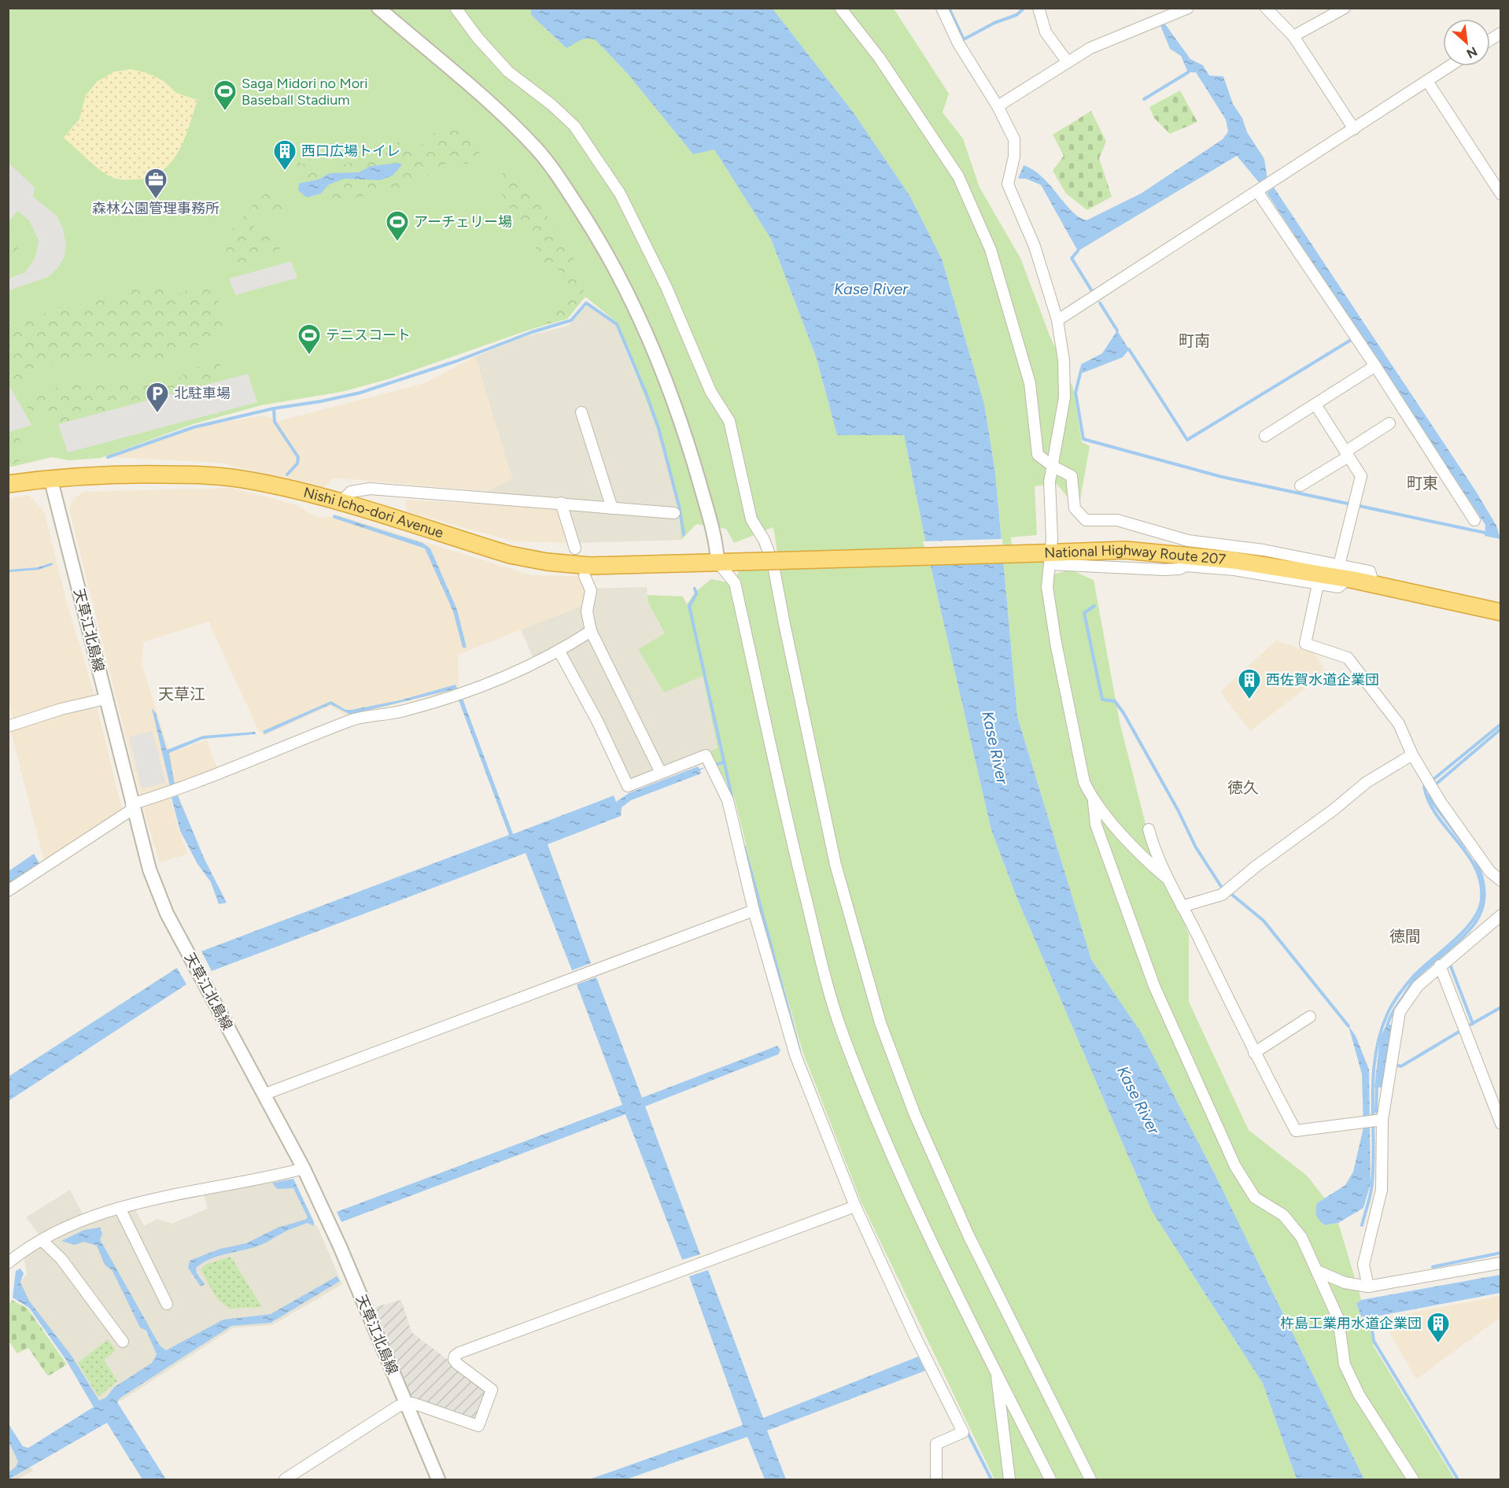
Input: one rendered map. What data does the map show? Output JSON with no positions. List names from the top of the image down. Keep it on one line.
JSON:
{"streets":{"highway":["Nishi Icho-dori Avenue","National Highway Route 207"],"street":["天草江北島線"]},"crossings":[["Nishi Icho-dori Avenue","National Highway Route 207"],["Nishi Icho-dori Avenue","天草江北島線"]],"districts":["町南","町東","天草江","徳久","徳間"],"water":["Kase River"],"places":{"sports":["Saga Midori no Mori Baseball Stadium","アーチェリー場","テニスコート"],"building":["西口広場トイレ","西佐賀水道企業団","杵島工業用水道企業団"],"office":["森林公園管理事務所"],"parking":["北駐車場"]},"north":"bottom right"}
